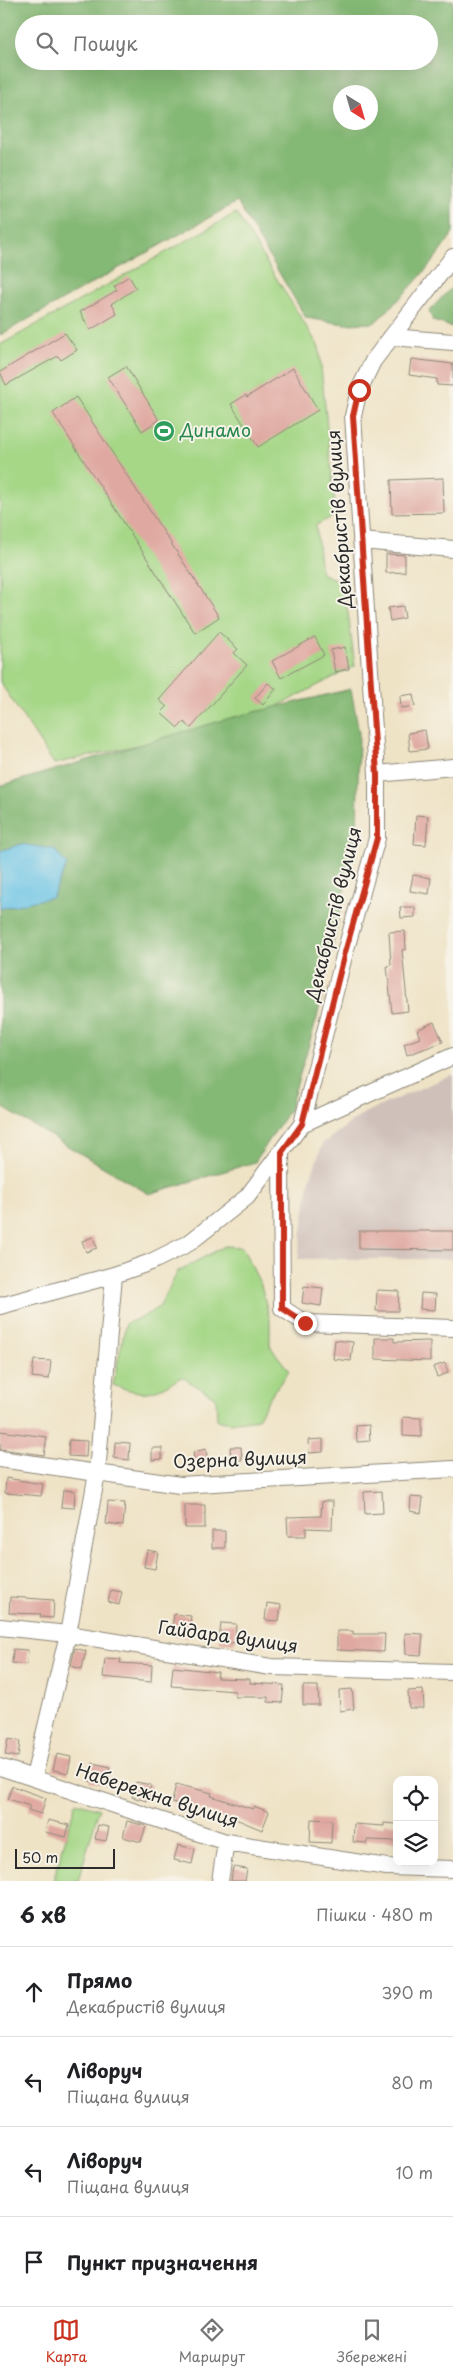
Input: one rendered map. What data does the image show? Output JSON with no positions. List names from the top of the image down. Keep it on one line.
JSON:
{"streets":{"street":["Декабристів вулиця","Озерна вулиця","Гайдара вулиця","Набережна вулиця"]},"places":{"sports":["Динамо"]},"scale_bar":"50 m","north":"bottom right","page":{"search":"Пошук","scale":"50 m","heading":["6 хв","Пішки · 480 m"],"list":[["Прямо","Декабристів вулиця","390 m"],["Ліворуч","Піщана вулиця","80 m"],["Ліворуч","Піщана вулиця","10 m"],"Пункт призначення"],"nav":["Карта","Маршрут","Збережені"]}}
